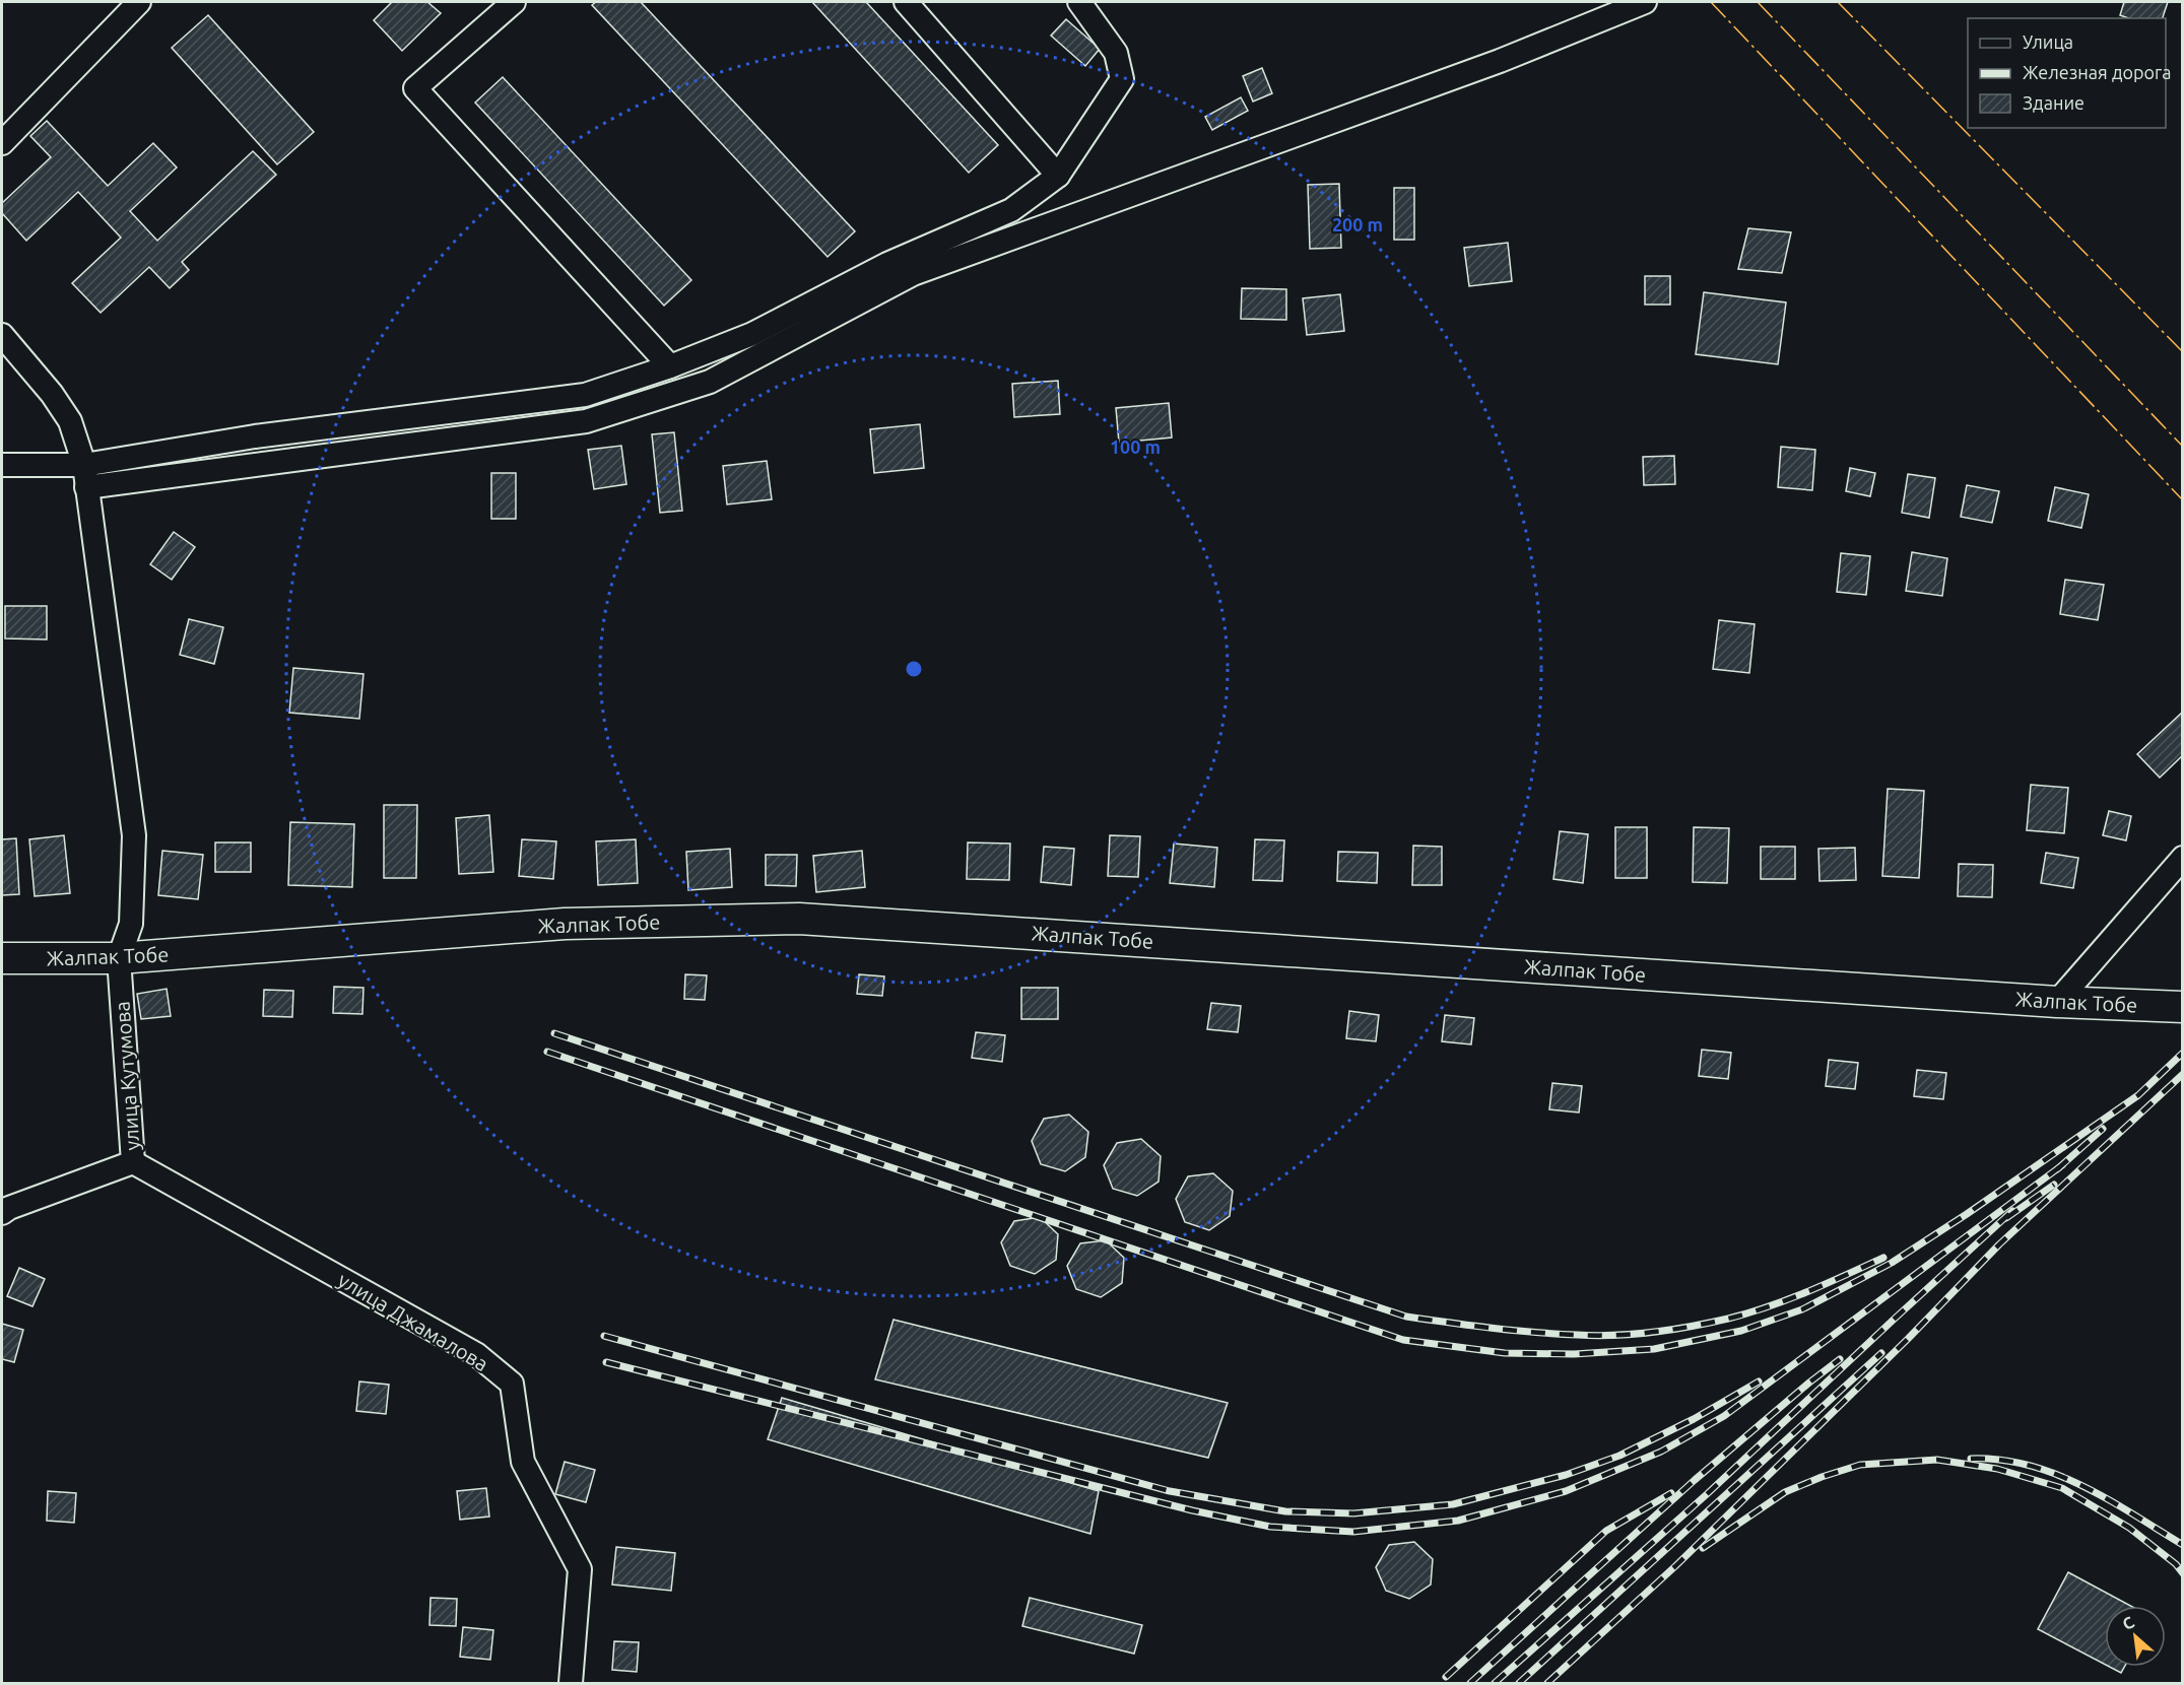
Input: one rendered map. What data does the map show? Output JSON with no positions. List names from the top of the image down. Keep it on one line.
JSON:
{"streets":{"main road":["Жалпак Тобе"],"street":["улица Кутумова","улица Джамалова"]},"crossings":[["Жалпак Тобе","улица Кутумова"],["улица Кутумова","улица Джамалова"]],"legend":["Улица","Железная дорога","Здание"],"north":"top left","rings":["200 m","100 m"]}
